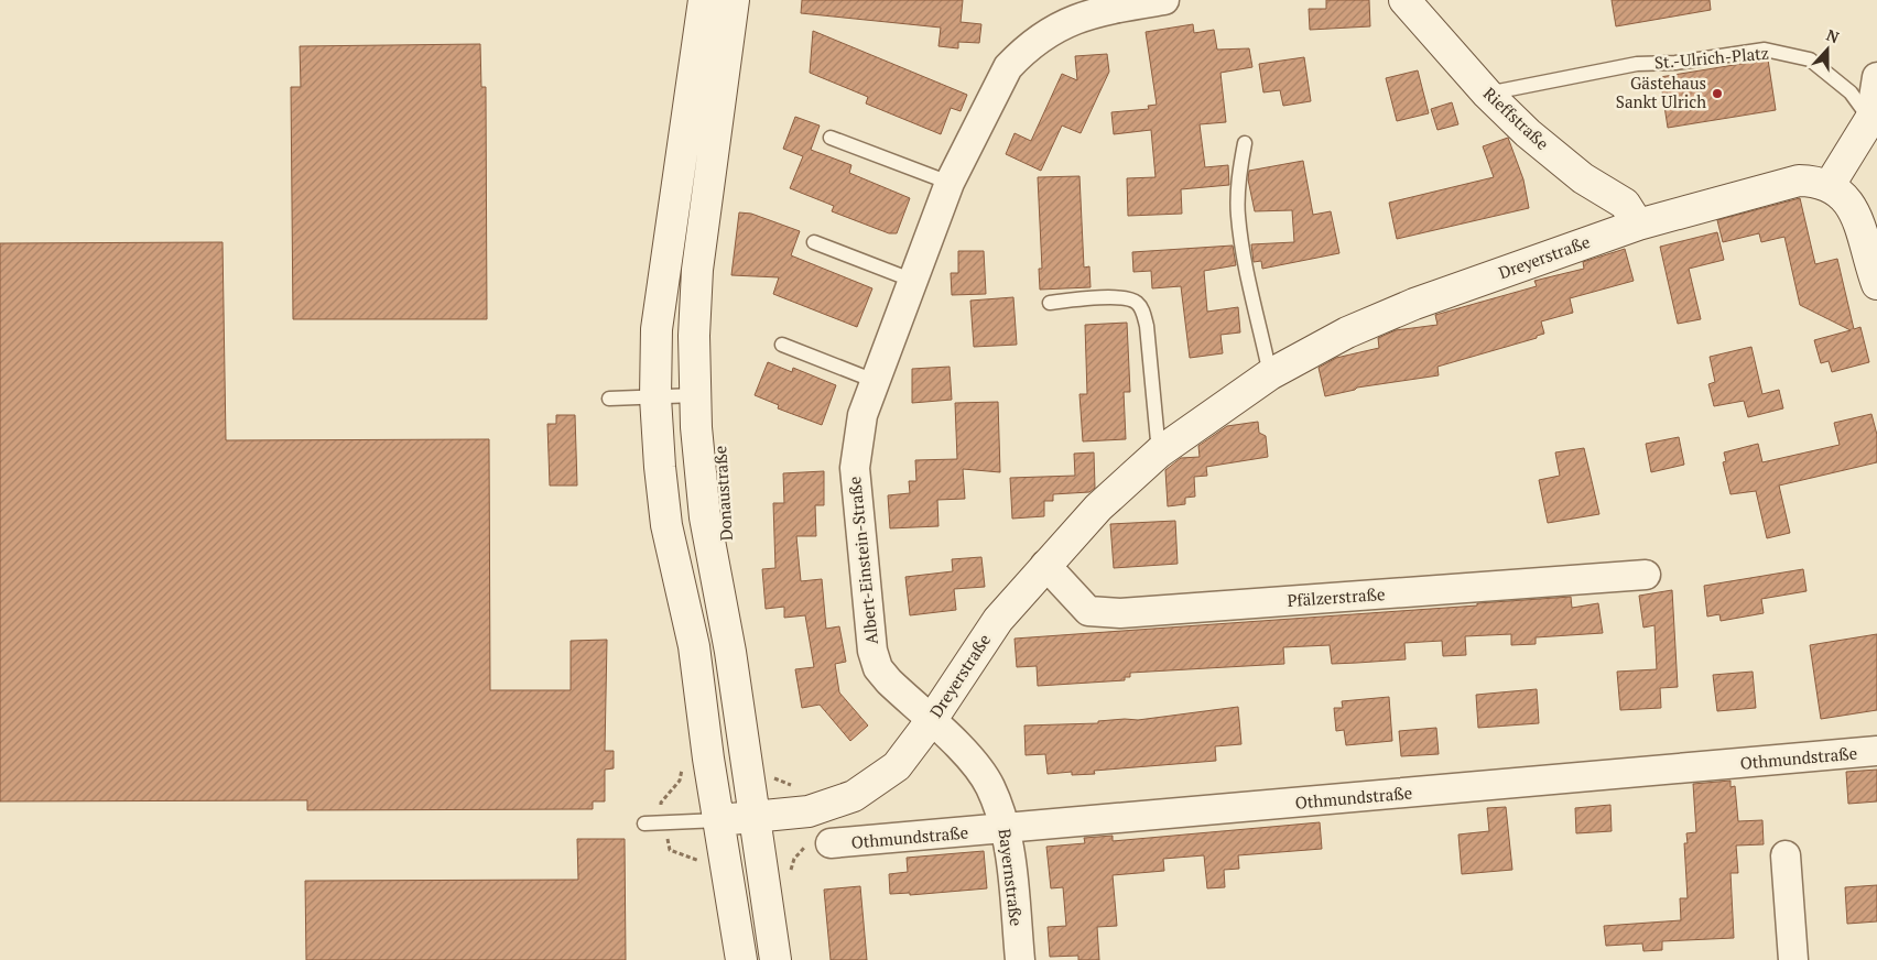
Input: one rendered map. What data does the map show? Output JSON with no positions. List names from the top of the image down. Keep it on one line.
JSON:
{"streets":{"street":["Rieffstraße","Dreyerstraße","Donaustraße","Albert-Einstein-Straße","Pfälzerstraße","Othmundstraße","Bayernstraße"],"lane":["St.-Ulrich-Platz"]},"crossings":[["St.-Ulrich-Platz","Rieffstraße"],["Rieffstraße","Dreyerstraße"],["Dreyerstraße","Donaustraße"],["Dreyerstraße","Albert-Einstein-Straße"],["Dreyerstraße","Pfälzerstraße"],["Dreyerstraße","Bayernstraße"],["Albert-Einstein-Straße","Bayernstraße"],["Othmundstraße","Bayernstraße"]],"places":["Gästehaus Sankt Ulrich"],"north":"top"}
